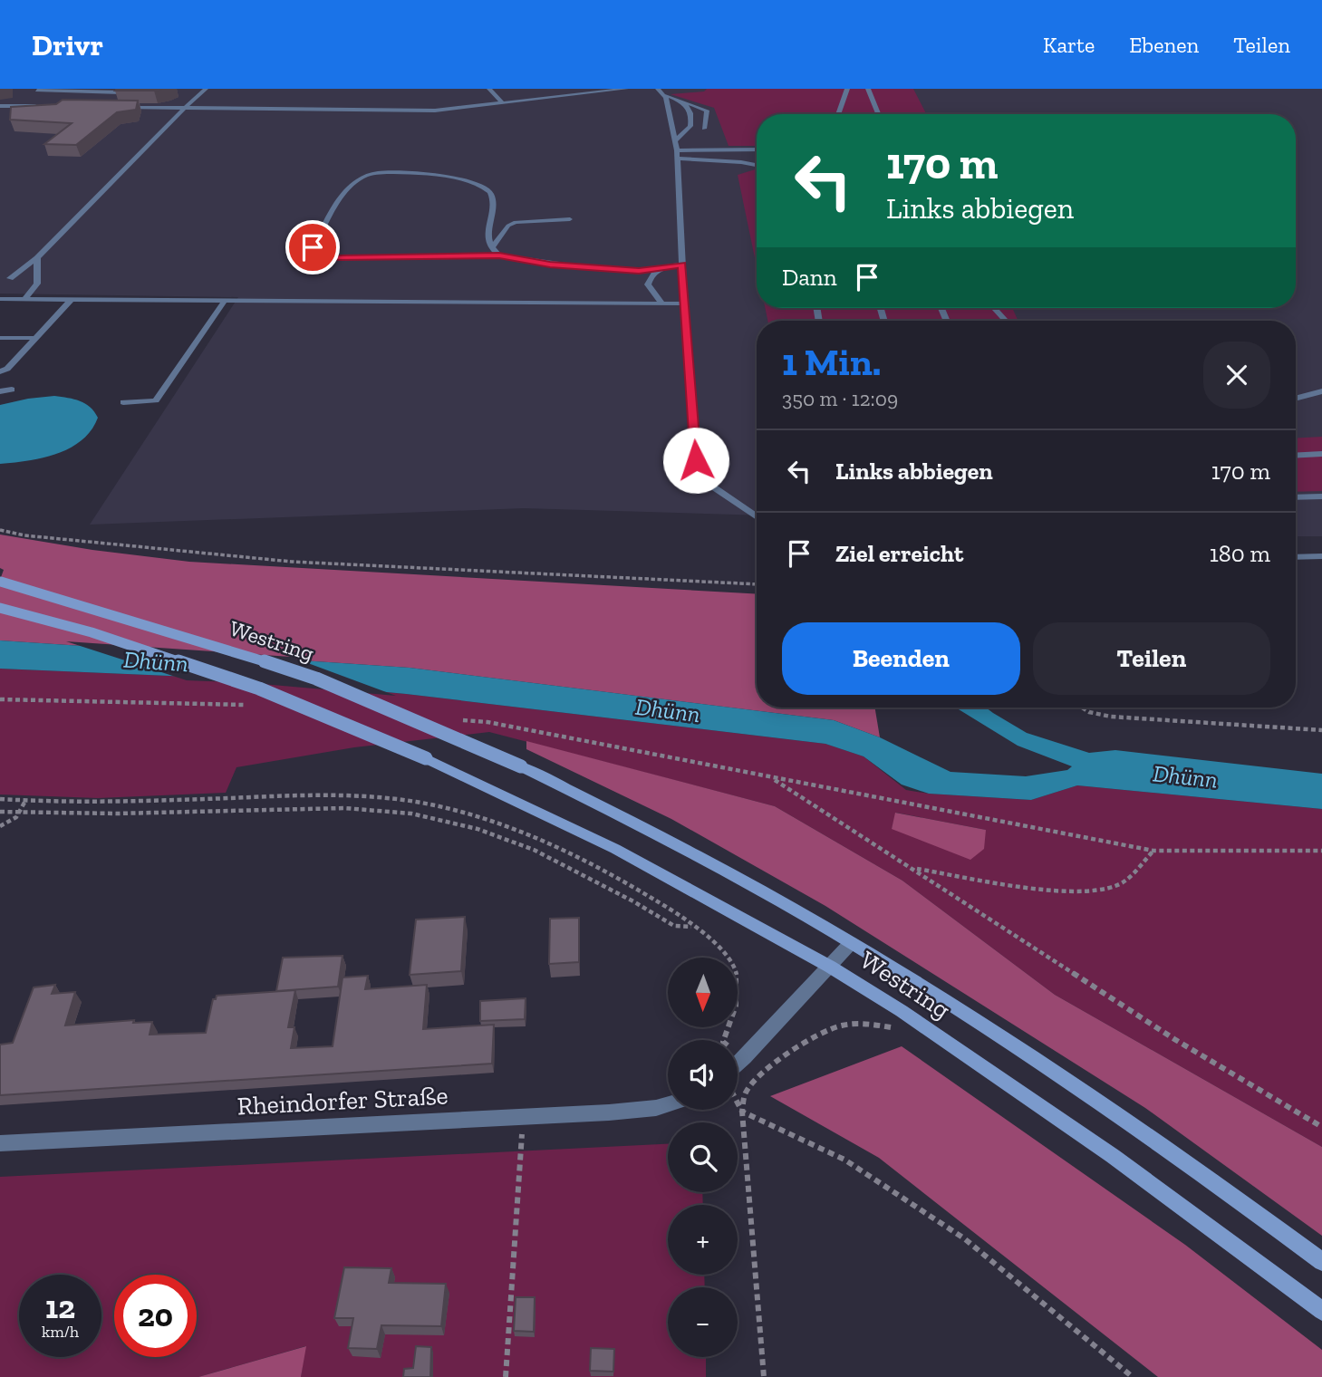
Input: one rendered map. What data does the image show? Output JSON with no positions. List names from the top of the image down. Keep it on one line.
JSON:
{"streets":{"main road":["Westring"],"street":["Rheindorfer Straße"]},"water":["Dhünn"],"north":"bottom","page":{"header":"Drivr","nav":["Karte","Ebenen","Teilen"],"turn":["170 m","Links abbiegen"],"then":"Dann","heading":["1 Min.","350 m · 12:09"],"list":[{"name":"Links abbiegen","value":"170 m"},{"name":"Ziel erreicht","value":"180 m"}],"buttons":["Beenden","Teilen"],"map_buttons":["+","−"],"speed":"12 km/h","limit":"20"}}
